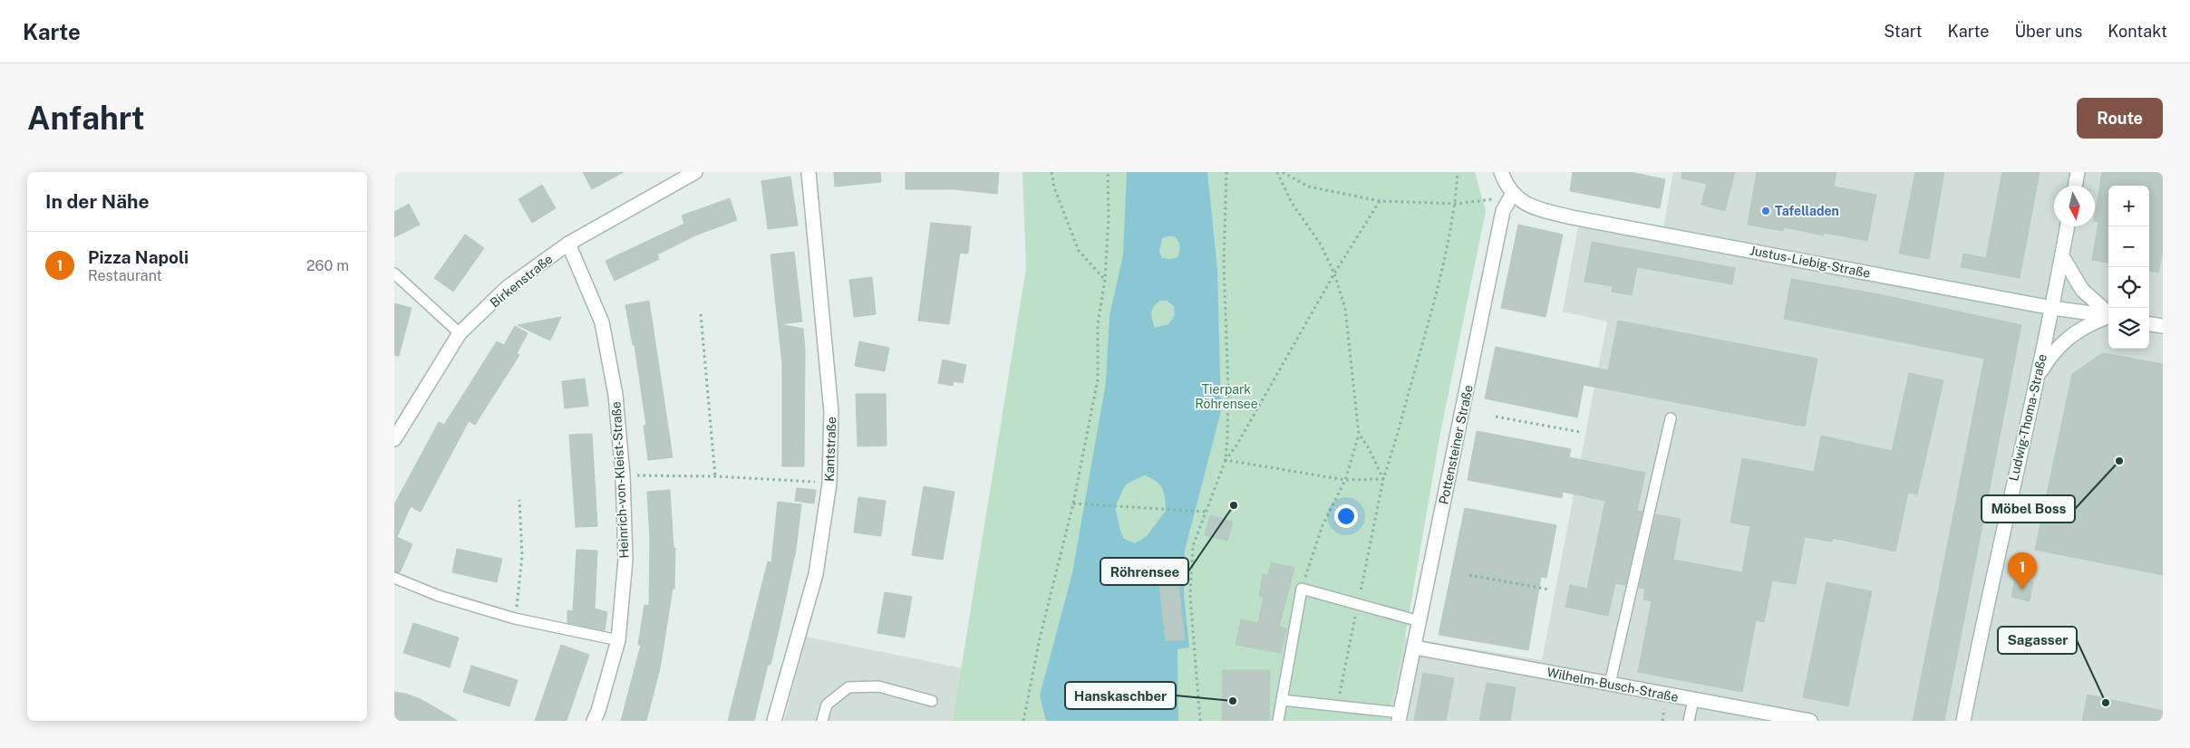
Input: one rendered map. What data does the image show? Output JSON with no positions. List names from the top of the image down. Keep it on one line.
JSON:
{"streets":{"street":["Justus-Liebig-Straße","Birkenstraße","Ludwig-Thoma-Straße","Pottensteiner Straße","Kantstraße","Heinrich-von-Kleist-Straße","Wilhelm-Busch-Straße"]},"crossings":[["Justus-Liebig-Straße","Ludwig-Thoma-Straße"],["Justus-Liebig-Straße","Pottensteiner Straße"],["Birkenstraße","Heinrich-von-Kleist-Straße"],["Pottensteiner Straße","Wilhelm-Busch-Straße"]],"parks":["Tierpark Röhrensee"],"places":["Tafelladen","Möbel Boss","Röhrensee","Hanskaschber","Sagasser"],"north":"bottom","page":{"header":"Karte","nav":["Start","Karte","Über uns","Kontakt"],"buttons":"Route","title":"Anfahrt","heading":"In der Nähe","map_buttons":["+","−"],"list":[{"mark":"1","name":"Pizza Napoli","note":"Restaurant","value":"260 m"}],"pins":"1"}}
